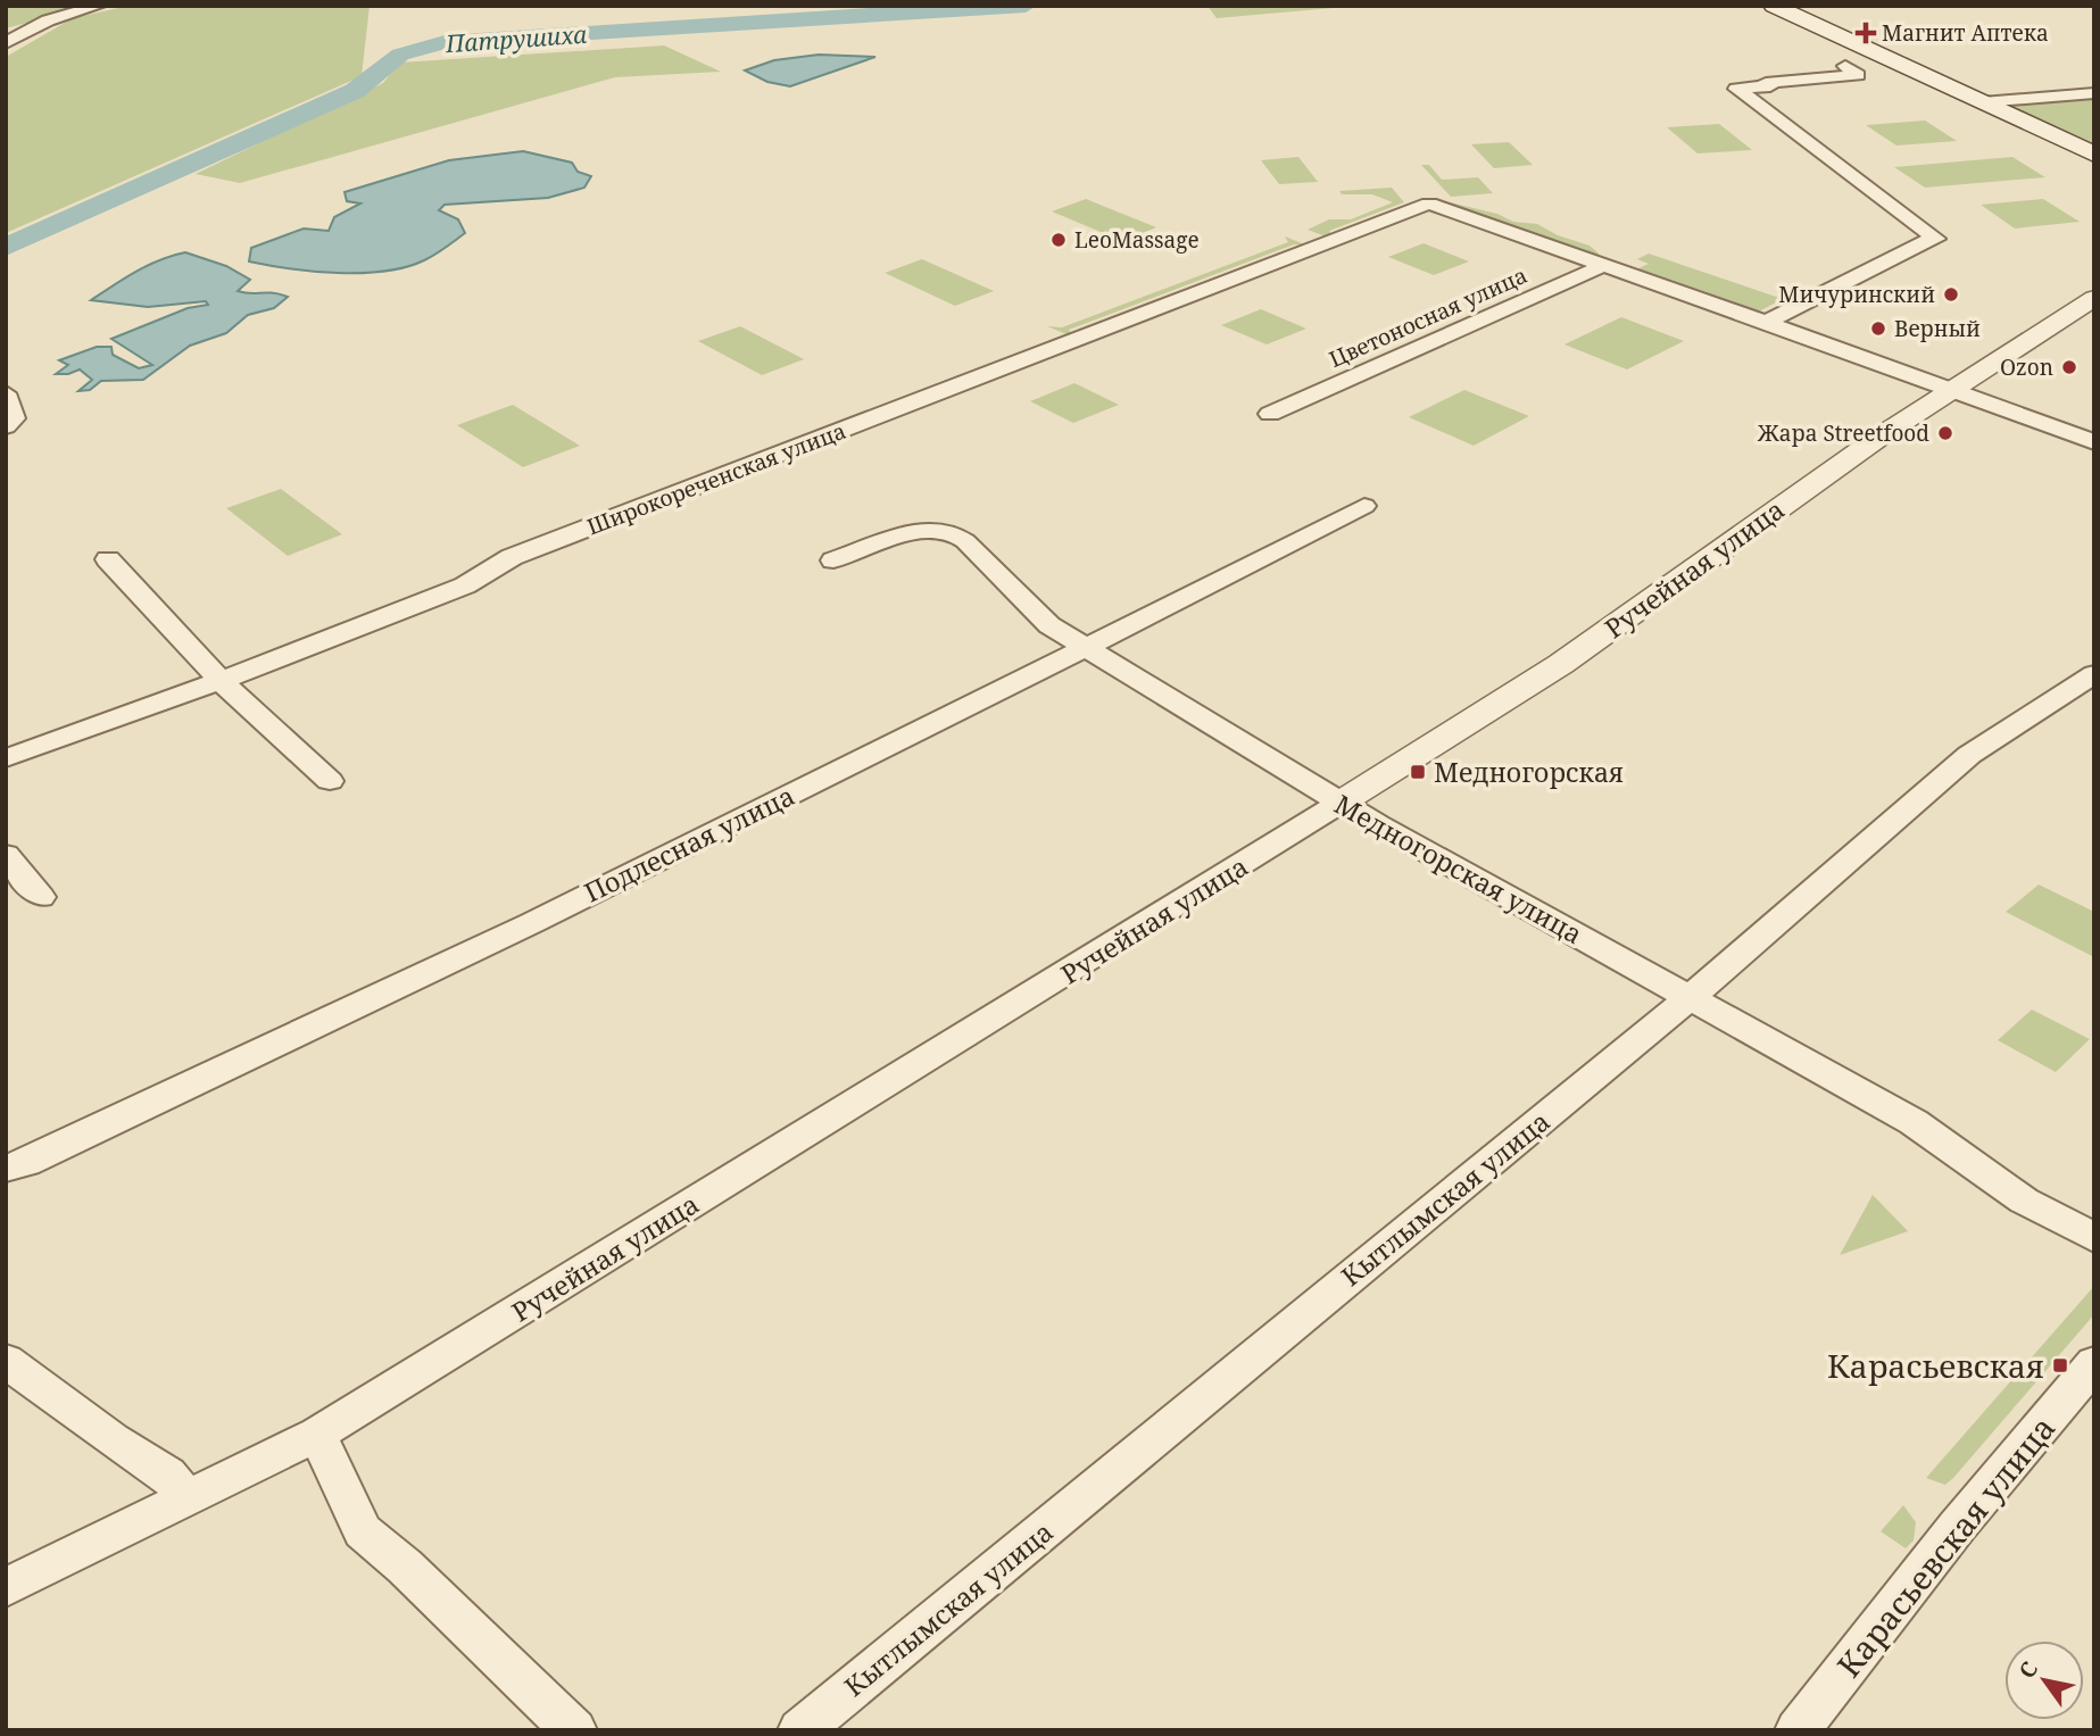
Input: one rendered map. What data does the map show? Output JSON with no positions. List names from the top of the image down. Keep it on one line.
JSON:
{"streets":{"street":["Цветоносная улица","Широкореченская улица","Ручейная улица","Подлесная улица","Медногорская улица","Кытлымская улица","Карасьевская улица"]},"crossings":[["Цветоносная улица","Широкореченская улица"],["Цветоносная улица","Ручейная улица"],["Ручейная улица","Медногорская улица"],["Подлесная улица","Медногорская улица"],["Медногорская улица","Кытлымская улица"]],"water":["Патрушиха"],"places":{"health":["Магнит Аптека"],"other":["LeoMassage","Мичуринский","Верный","Ozon","Жара Streetfood"],"transit":["Медногорская","Карасьевская"]},"north":"top left"}
